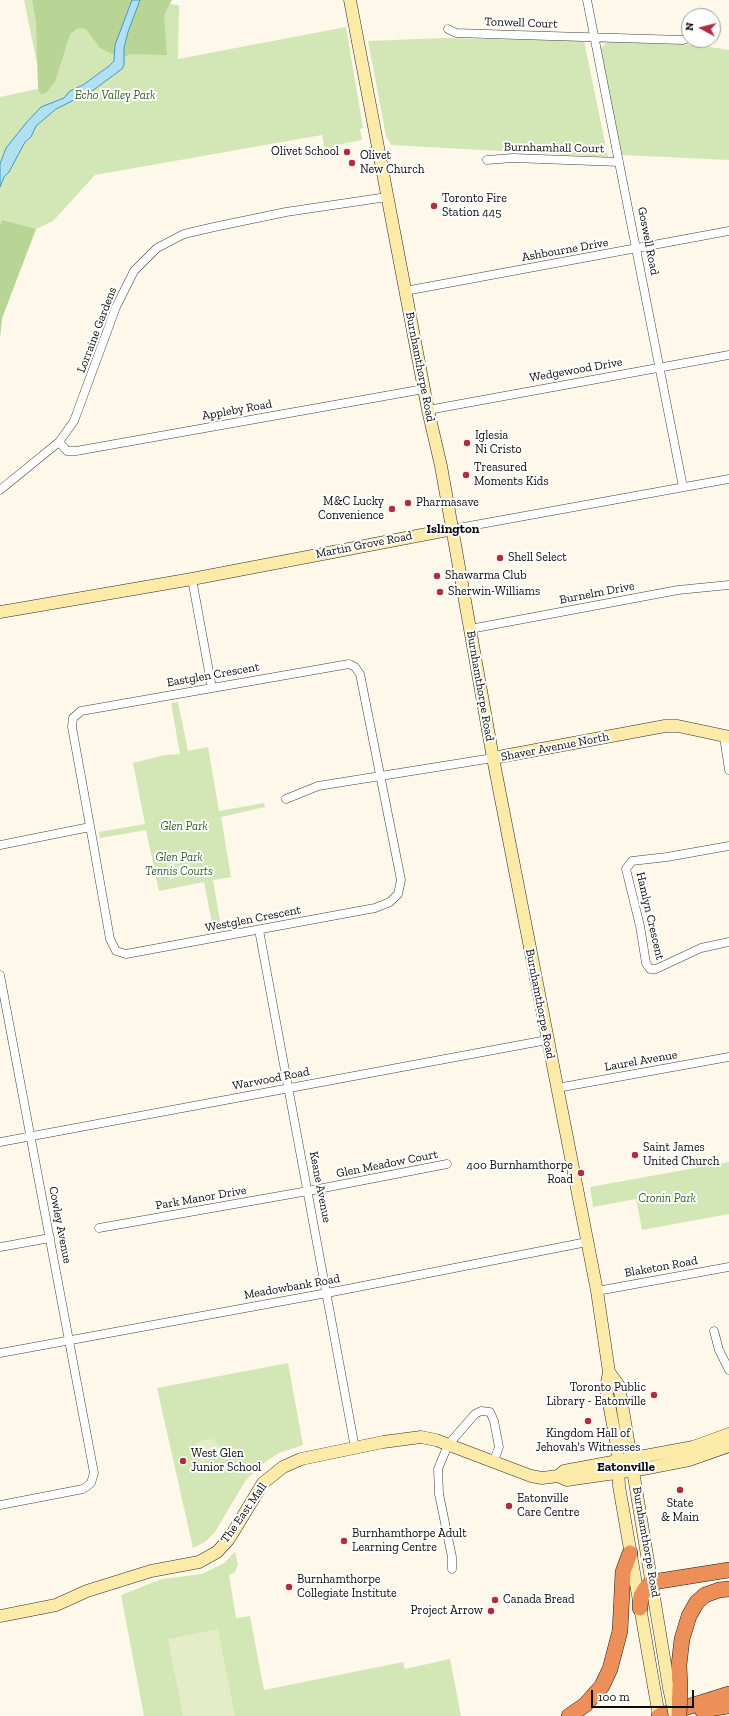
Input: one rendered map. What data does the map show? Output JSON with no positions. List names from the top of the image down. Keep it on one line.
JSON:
{"streets":{"main road":["Burnhamthorpe Road","Martin Grove Road","Shaver Avenue North","The East Mall"],"street":["Tonwell Court","Burnhamhall Court","Goswell Road","Ashbourne Drive","Lorraine Gardens","Wedgewood Drive","Appleby Road","Burnelm Drive","Eastglen Crescent","Hamlyn Crescent","Westglen Crescent","Laurel Avenue","Warwood Road","Glen Meadow Court","Keane Avenue","Park Manor Drive","Cowley Avenue","Blaketon Road","Meadowbank Road"]},"crossings":[["Tonwell Court","Goswell Road"],["Burnhamhall Court","Goswell Road"],["Goswell Road","Ashbourne Drive"],["Goswell Road","Wedgewood Drive"],["Goswell Road","Martin Grove Road"],["Ashbourne Drive","Burnhamthorpe Road"],["Lorraine Gardens","Burnhamthorpe Road"],["Lorraine Gardens","Appleby Road"],["Burnhamthorpe Road","Wedgewood Drive"],["Burnhamthorpe Road","Appleby Road"],["Burnhamthorpe Road","Martin Grove Road"],["Burnhamthorpe Road","Burnelm Drive"],["Burnhamthorpe Road","Shaver Avenue North"],["Burnhamthorpe Road","Laurel Avenue"],["Burnhamthorpe Road","Warwood Road"],["Burnhamthorpe Road","Blaketon Road"],["Burnhamthorpe Road","Meadowbank Road"],["Burnhamthorpe Road","The East Mall"],["Eastglen Crescent","Shaver Avenue North"],["Eastglen Crescent","Westglen Crescent"],["Shaver Avenue North","Westglen Crescent"],["Westglen Crescent","Keane Avenue"],["Warwood Road","Keane Avenue"],["Warwood Road","Cowley Avenue"],["Glen Meadow Court","Keane Avenue"],["Glen Meadow Court","Park Manor Drive"],["Keane Avenue","Park Manor Drive"],["Keane Avenue","Meadowbank Road"],["Keane Avenue","The East Mall"],["Cowley Avenue","Meadowbank Road"]],"districts":["Islington","Eatonville"],"parks":["Echo Valley Park","Glen Park","Glen Park Tennis Courts","Cronin Park"],"places":["Olivet School","Olivet New Church","Toronto Fire Station 445","Iglesia Ni Cristo","Treasured Moments Kids","Pharmasave","M&C Lucky Convenience","Shell Select","Shawarma Club","Sherwin-Williams","Saint James United Church","400 Burnhamthorpe Road","Toronto Public Library - Eatonville","Kingdom Hall of Jehovah's Witnesses","West Glen Junior School","State & Main","Eatonville Care Centre","Burnhamthorpe Adult Learning Centre","Burnhamthorpe Collegiate Institute","Canada Bread","Project Arrow"],"scale_bar":"100 m","north":"left"}
